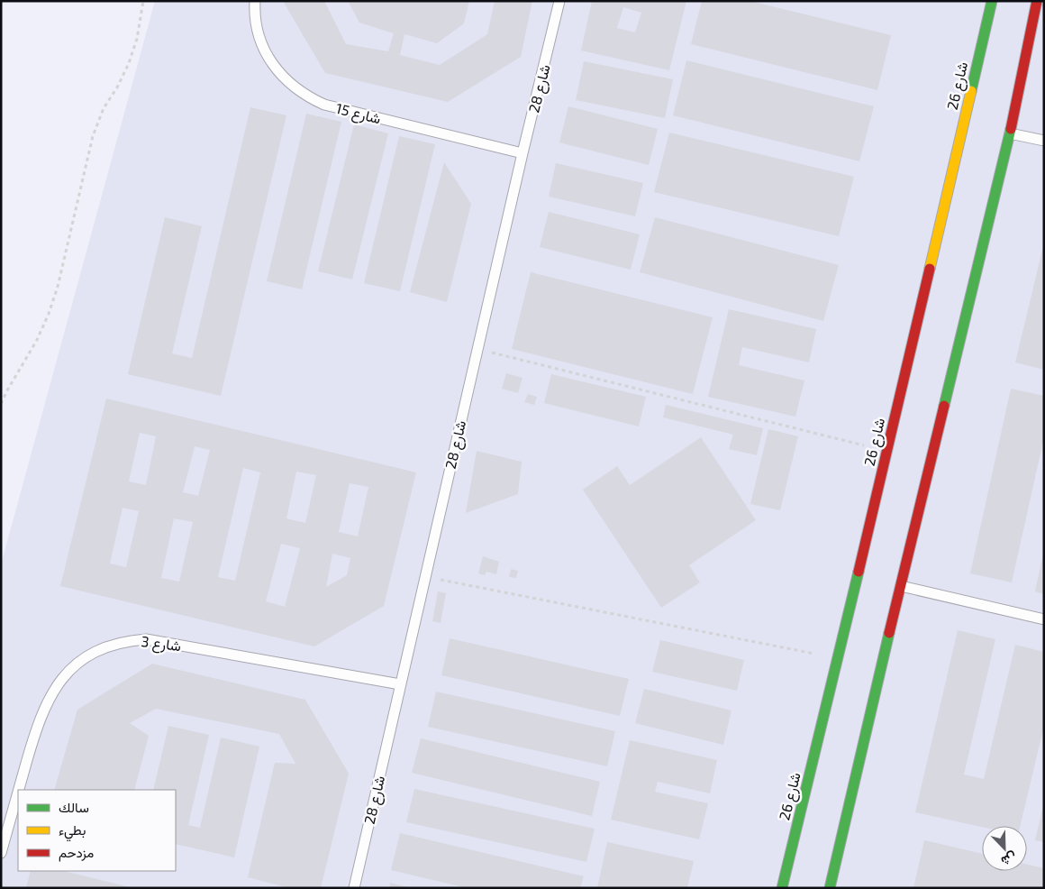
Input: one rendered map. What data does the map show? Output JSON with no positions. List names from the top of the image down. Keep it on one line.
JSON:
{"streets":{"street":["شارع 26"],"lane":["شارع 28","شارع 15","شارع 3"]},"crossings":[["شارع 28","شارع 15"],["شارع 28","شارع 3"]],"legend":["سالك","بطيء","مزدحم"],"north":"bottom right"}
